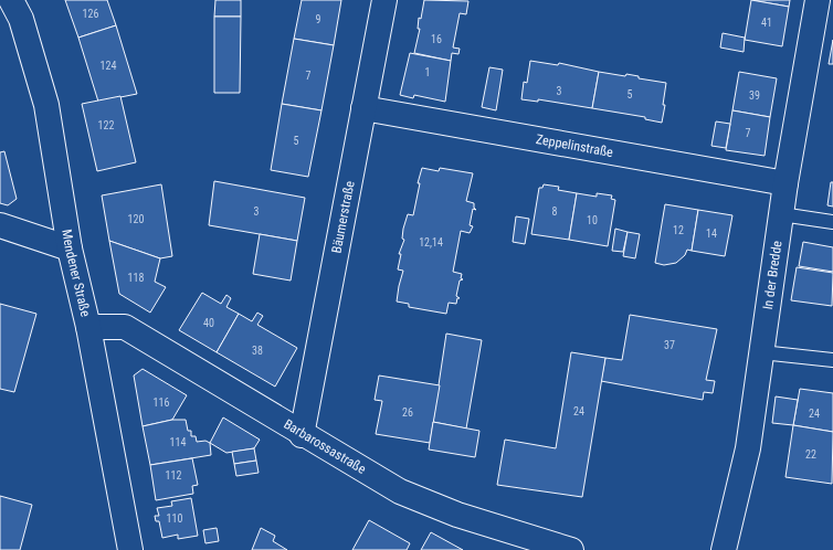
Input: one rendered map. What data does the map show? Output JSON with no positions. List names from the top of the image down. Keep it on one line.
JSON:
{"streets":{"street":["Zeppelinstraße","Bäumerstraße","Mendener Straße","In der Bredde","Barbarossastraße"]},"crossings":[["Zeppelinstraße","Bäumerstraße"],["Zeppelinstraße","In der Bredde"],["Bäumerstraße","Barbarossastraße"],["Mendener Straße","Barbarossastraße"]],"house_numbers":["126","9","41","16","124","1","7","3","5","39","122","7","5","3","8","120","10","12","14","12,14","118","40","37","38","116","24","26","24","114","22","112","110"]}
